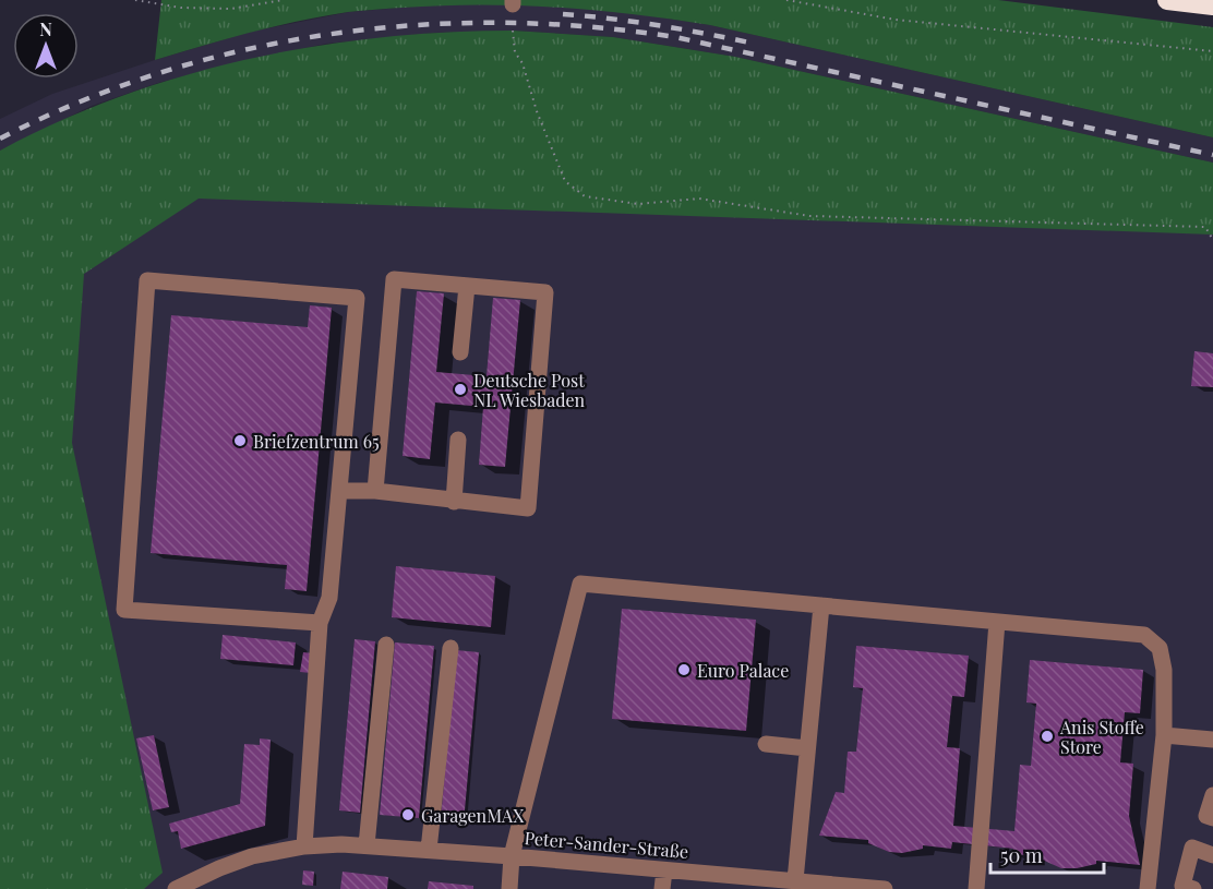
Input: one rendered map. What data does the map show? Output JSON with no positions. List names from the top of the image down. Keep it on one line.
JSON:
{"streets":{"street":["Peter-Sander-Straße"]},"places":["Deutsche Post NL Wiesbaden","Briefzentrum 65","Euro Palace","Anis Stoffe Store","GaragenMAX"],"scale_bar":"50 m","north":"top"}
